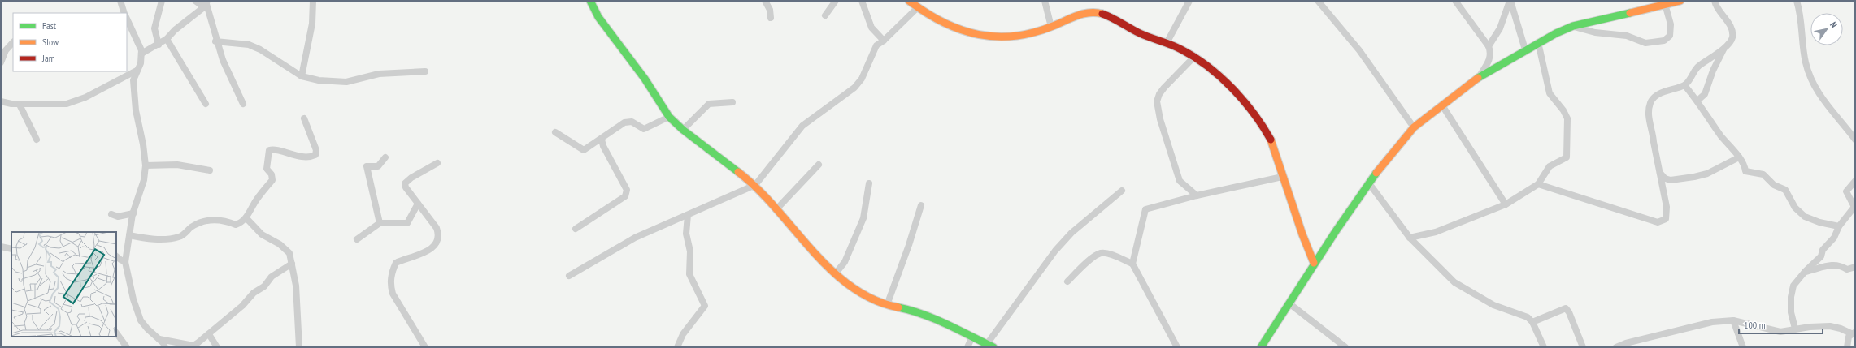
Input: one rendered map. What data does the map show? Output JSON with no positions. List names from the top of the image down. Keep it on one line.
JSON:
{"legend":["Fast","Slow","Jam"],"scale_bar":"100 m","north":"top right"}
